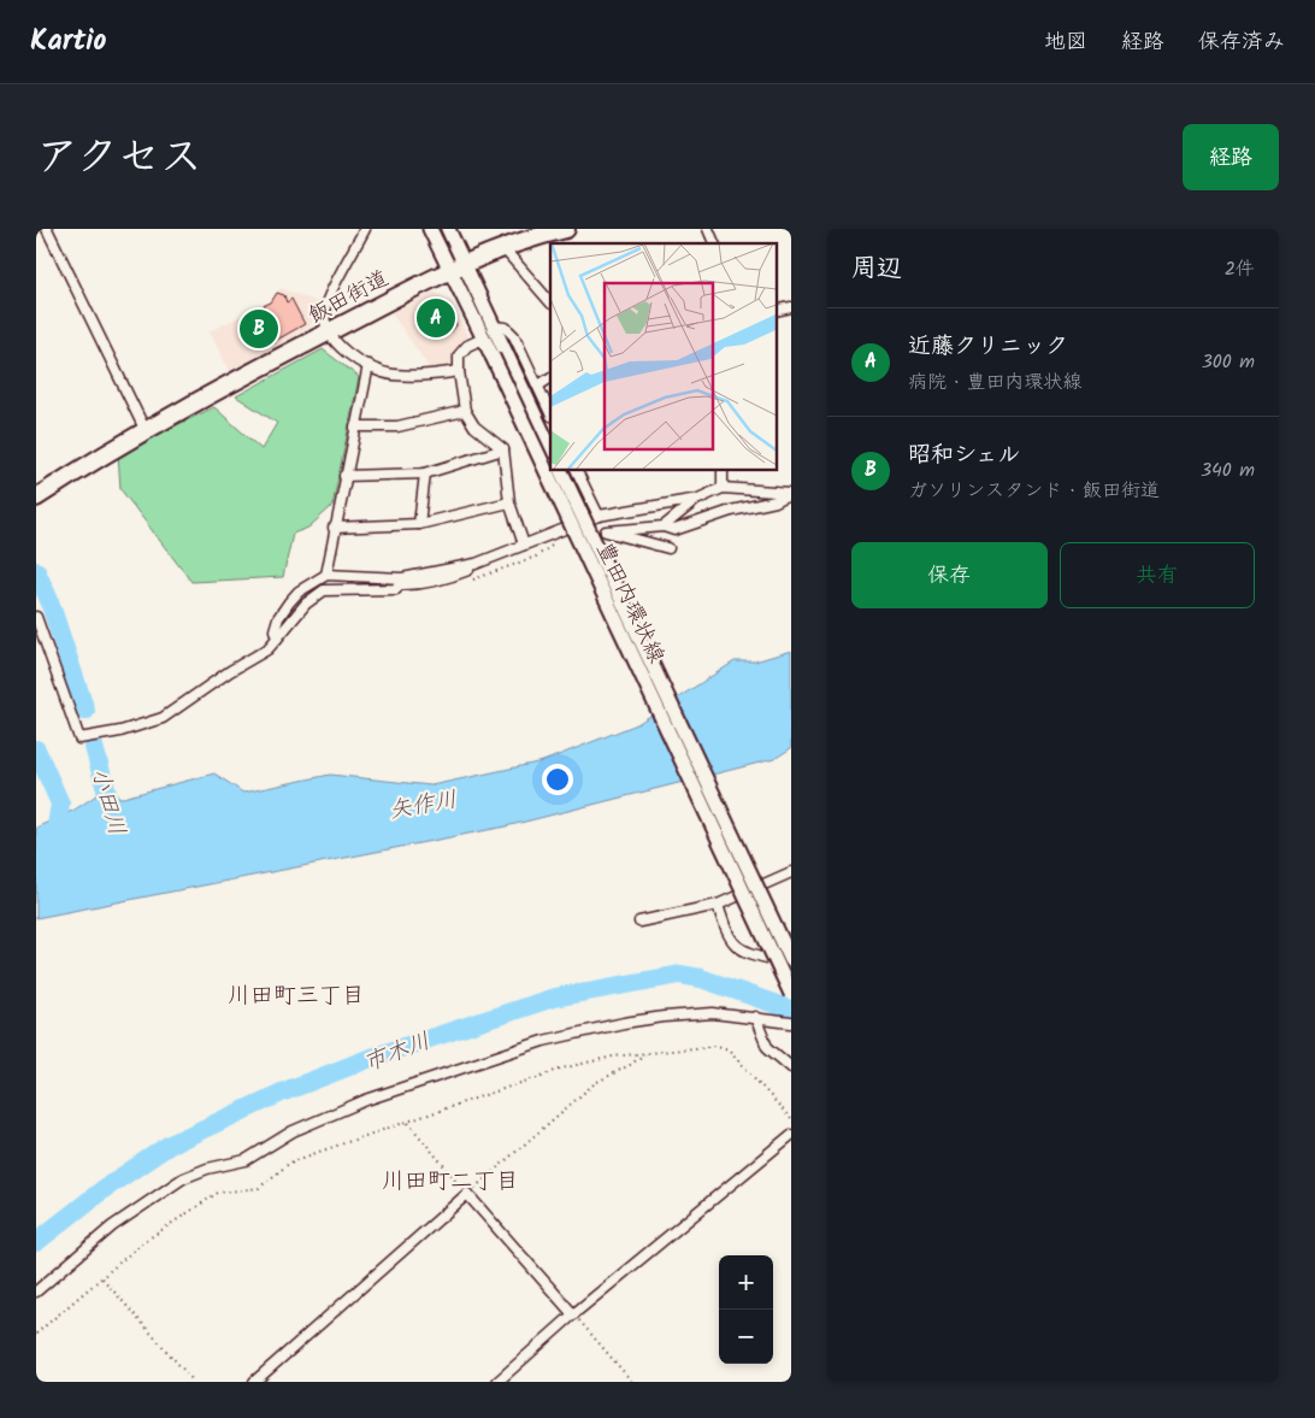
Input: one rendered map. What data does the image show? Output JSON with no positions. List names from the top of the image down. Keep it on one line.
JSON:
{"streets":{"highway":["飯田街道"],"street":["豊田内環状線"]},"crossings":[["飯田街道","豊田内環状線"]],"districts":["川田町三丁目","川田町二丁目"],"water":["小田川","矢作川","市木川"],"page":{"header":"Kartio","nav":["地図","経路","保存済み"],"title":"アクセス","buttons":["経路",["保存","共有"]],"heading":["周辺","2件"],"pins":["A","B"],"list":[{"mark":"A","name":"近藤クリニック","note":"病院 · 豊田内環状線","value":"300 m"},{"mark":"B","name":"昭和シェル","note":"ガソリンスタンド · 飯田街道","value":"340 m"}],"map_buttons":["+","−"]}}
